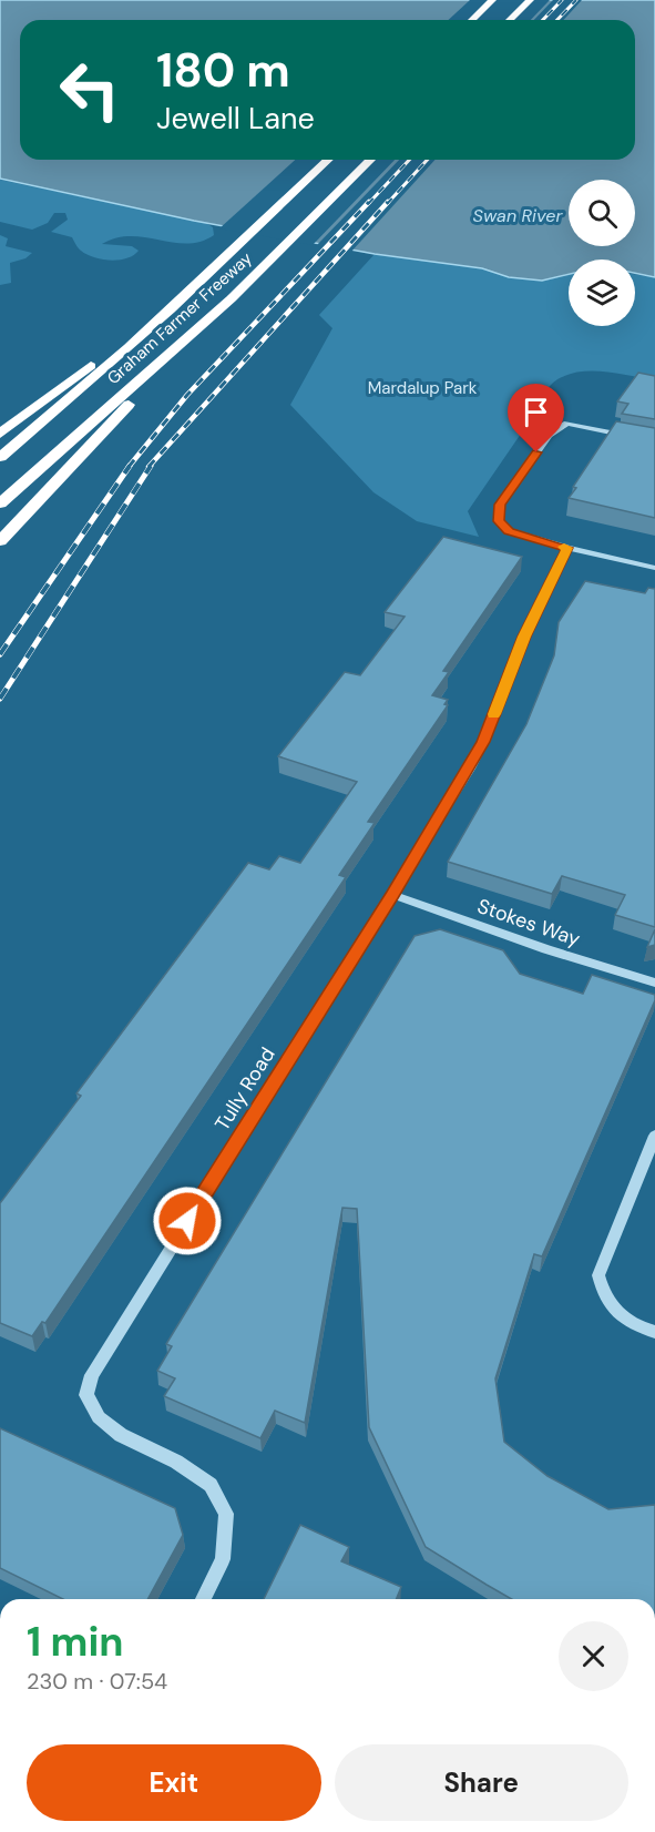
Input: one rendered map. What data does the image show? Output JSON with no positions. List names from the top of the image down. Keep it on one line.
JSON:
{"streets":{"highway":["Graham Farmer Freeway"],"street":["Stokes Way","Tully Road"]},"crossings":[["Stokes Way","Tully Road"]],"water":["Swan River"],"parks":["Mardalup Park"],"page":{"turn":["180 m","Jewell Lane"],"heading":["1 min","230 m · 07:54"],"buttons":["Exit","Share"]}}
